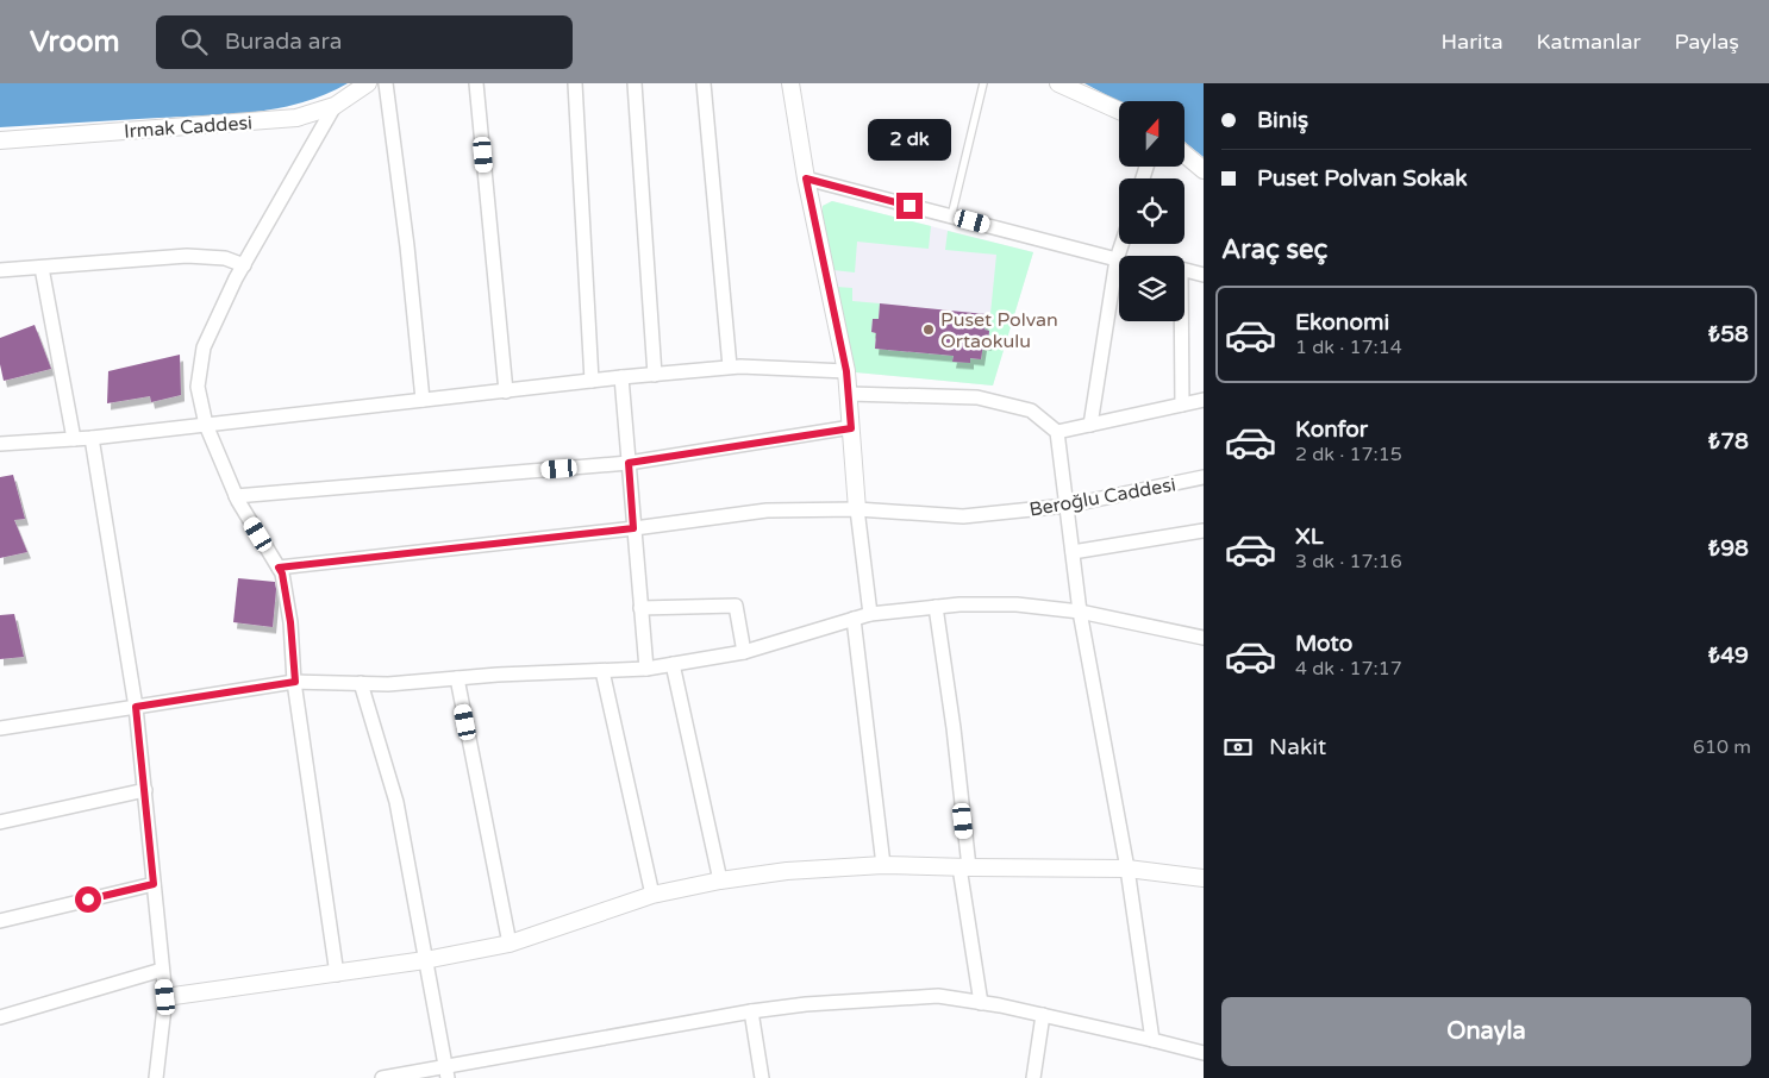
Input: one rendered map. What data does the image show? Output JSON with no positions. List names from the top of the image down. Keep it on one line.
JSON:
{"streets":{"street":["Irmak Caddesi","Beroğlu Caddesi"]},"places":["Puset Polvan Ortaokulu"],"north":"top","page":{"header":"Vroom","search":"Burada ara","nav":["Harita","Katmanlar","Paylaş"],"banner":["Biniş","Puset Polvan Sokak"],"bubble":"2 dk","heading":"Araç seç","list":[{"name":"Ekonomi","note":"1 dk · 17:14","value":"₺58"},{"name":"Konfor","note":"2 dk · 17:15","value":"₺78"},{"name":"XL","note":"3 dk · 17:16","value":"₺98"},{"name":"Moto","note":"4 dk · 17:17","value":"₺49"}],"pay":["Nakit","610 m"],"buttons":"Onayla"}}
